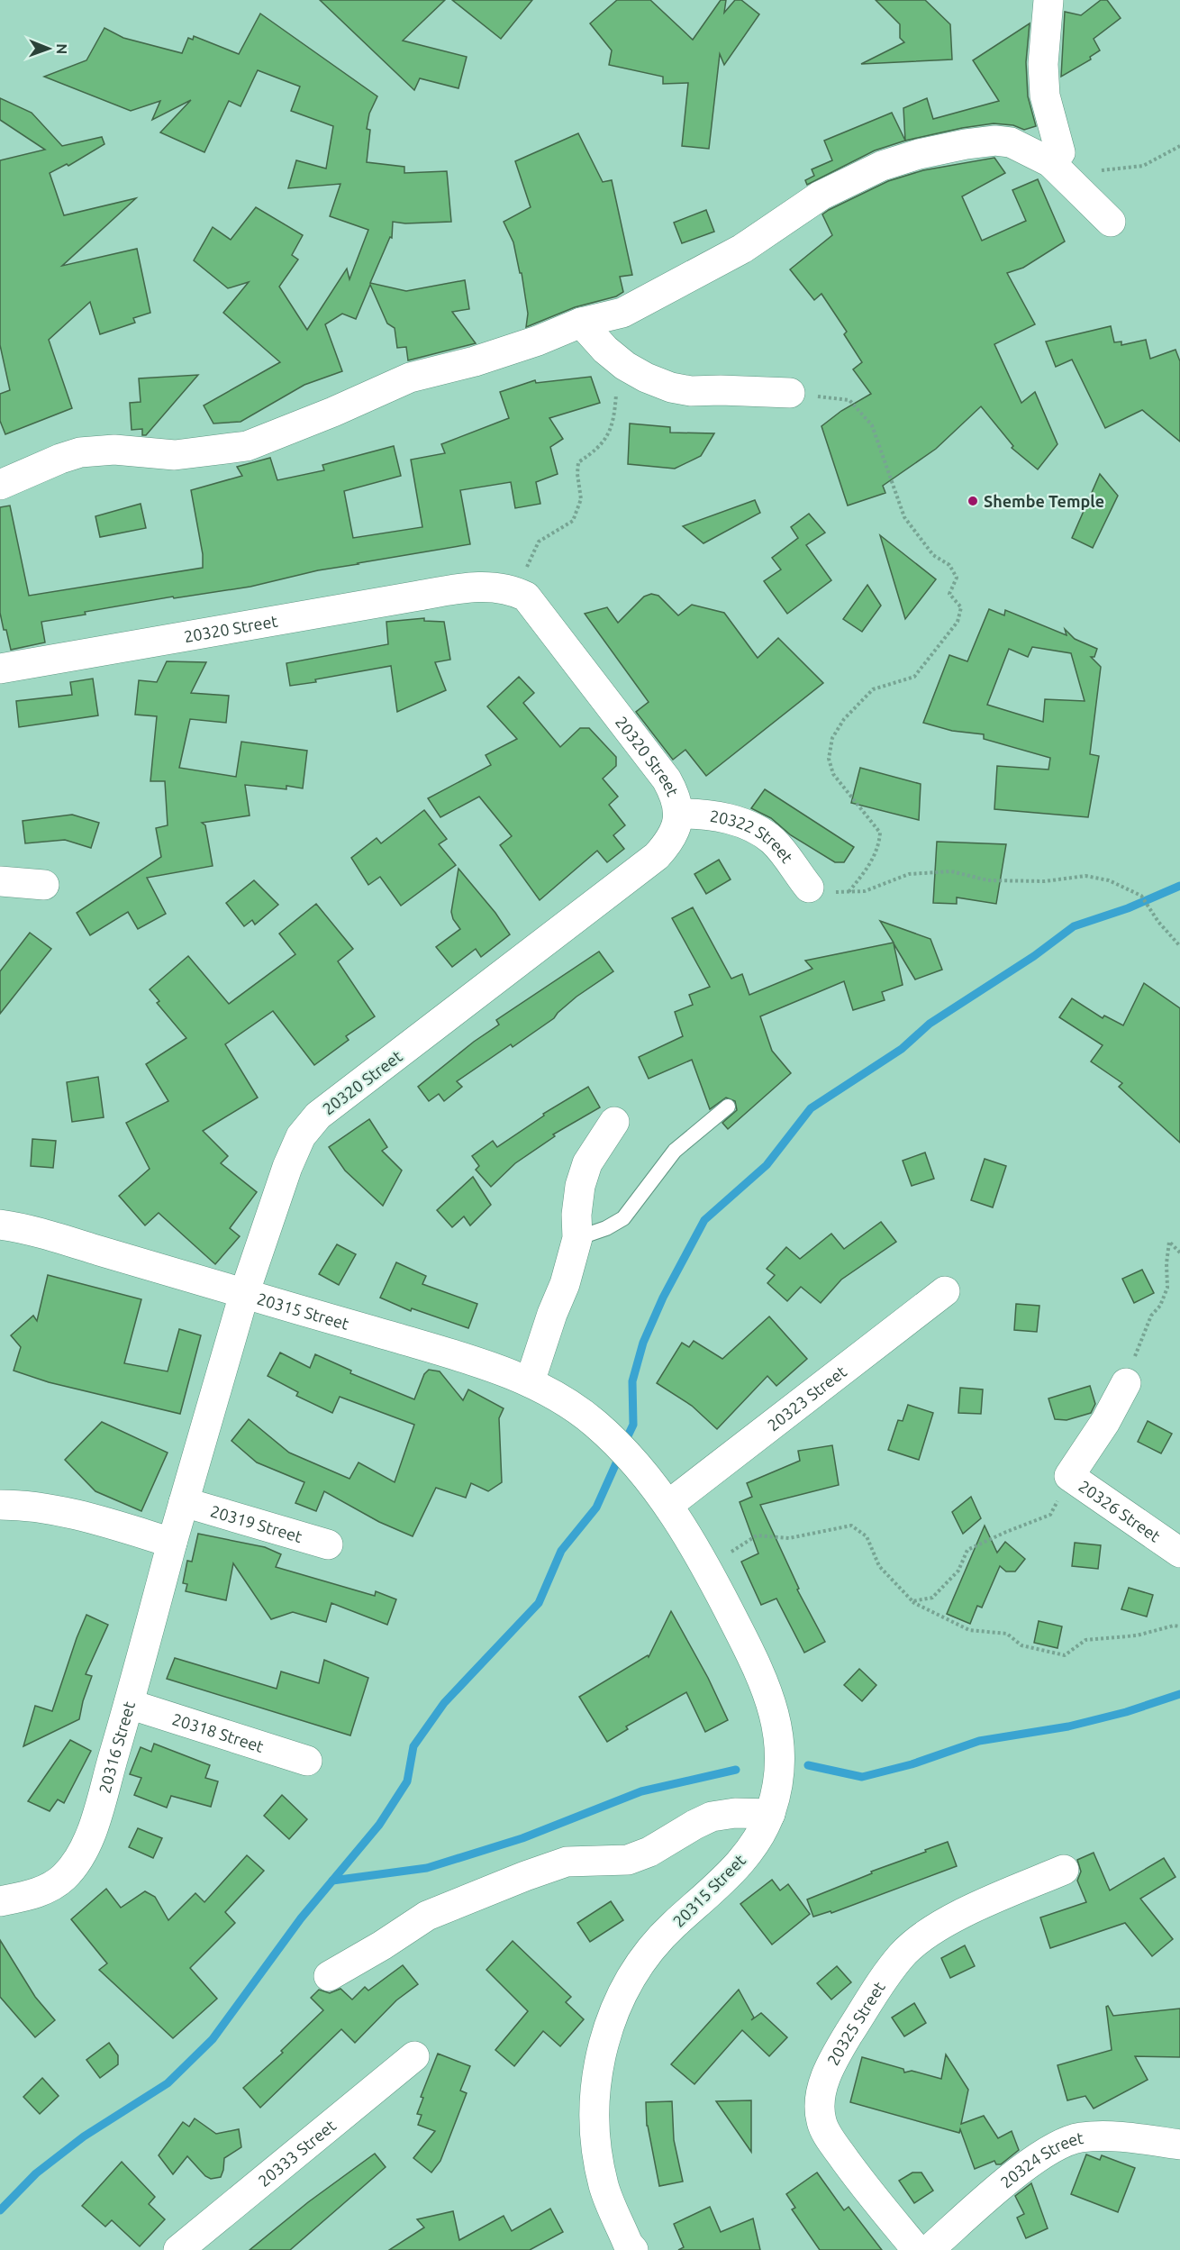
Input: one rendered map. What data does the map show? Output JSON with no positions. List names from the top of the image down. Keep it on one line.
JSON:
{"streets":{"street":["20320 Street","20322 Street","20315 Street","20323 Street","20326 Street","20319 Street","20318 Street","20316 Street","20325 Street","20333 Street","20324 Street"]},"crossings":[["20320 Street","20322 Street"],["20320 Street","20315 Street"],["20320 Street","20316 Street"],["20315 Street","20323 Street"],["20315 Street","20316 Street"],["20319 Street","20316 Street"],["20318 Street","20316 Street"]],"places":["Shembe Temple"],"north":"right"}
